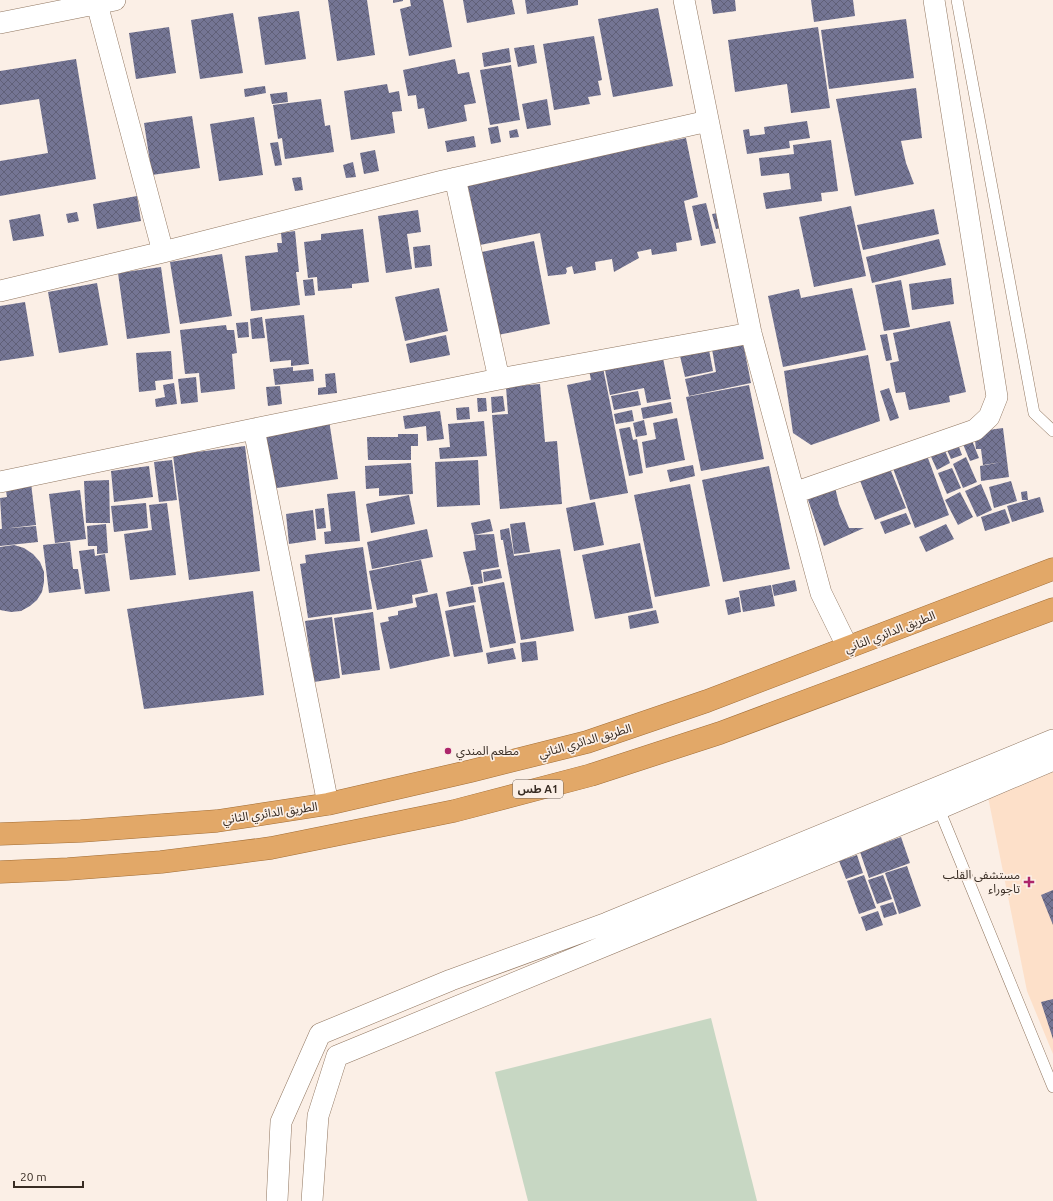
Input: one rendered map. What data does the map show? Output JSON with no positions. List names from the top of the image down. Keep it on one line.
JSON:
{"streets":{"highway":["الطريق الدائري الثاني","طس A1"]},"places":{"other":["مطعم المندي"],"health":["مستشفى القلب تاجوراء"]},"scale_bar":"20 m"}
